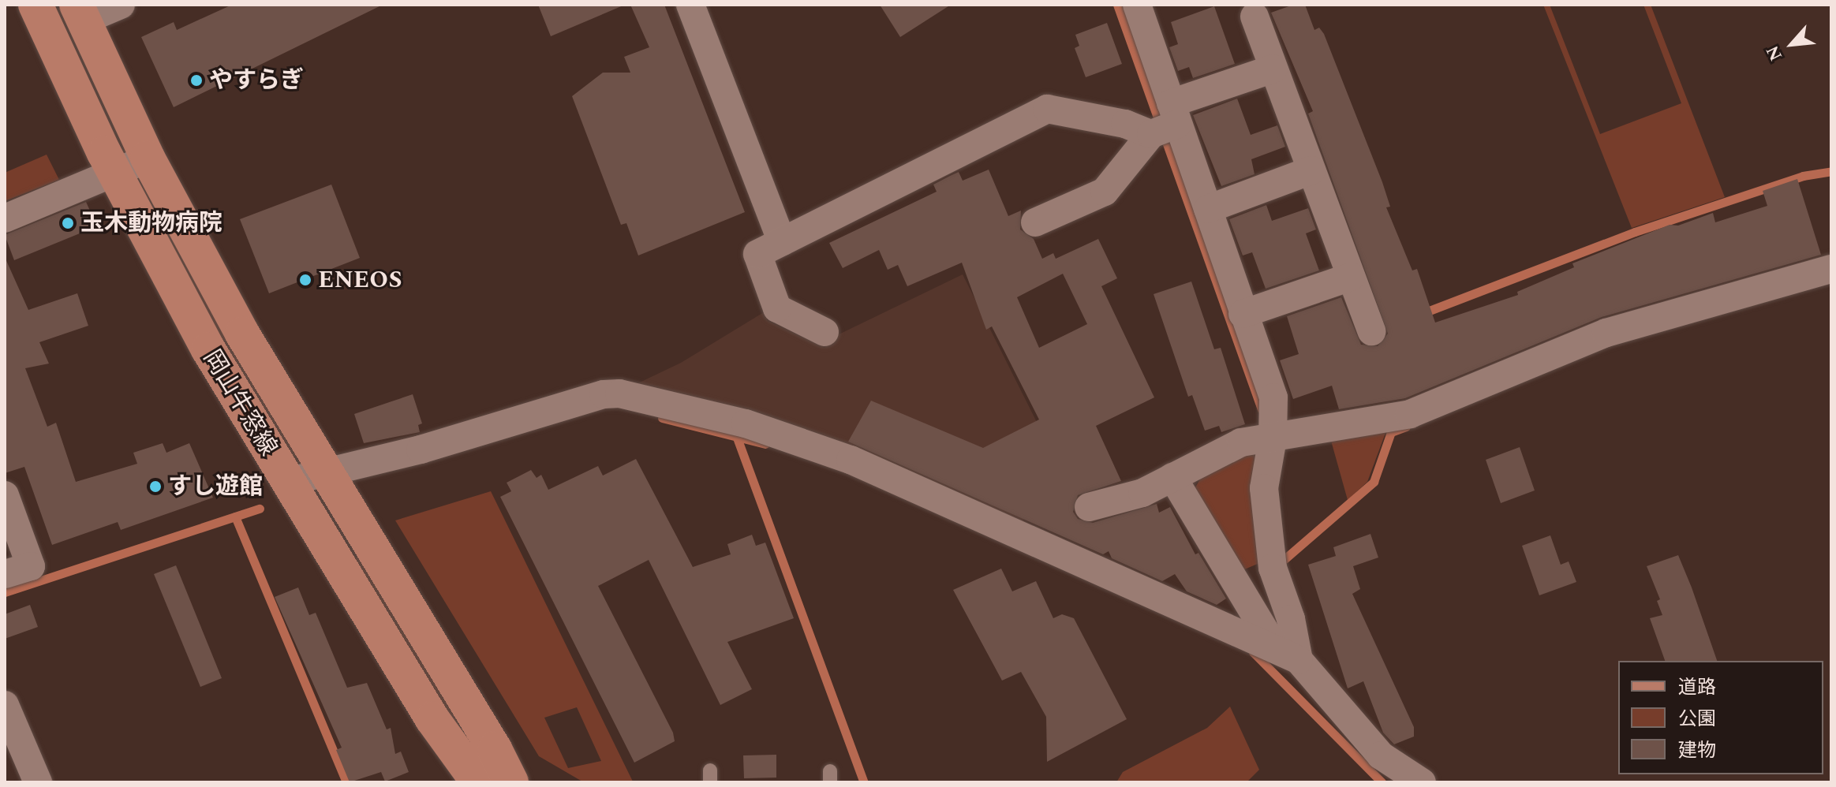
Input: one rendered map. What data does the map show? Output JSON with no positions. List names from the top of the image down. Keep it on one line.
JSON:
{"streets":{"main road":["岡山牛窓線"]},"places":["やすらぎ","玉木動物病院","ENEOS","すし遊館"],"legend":["道路","公園","建物"],"north":"bottom left"}
